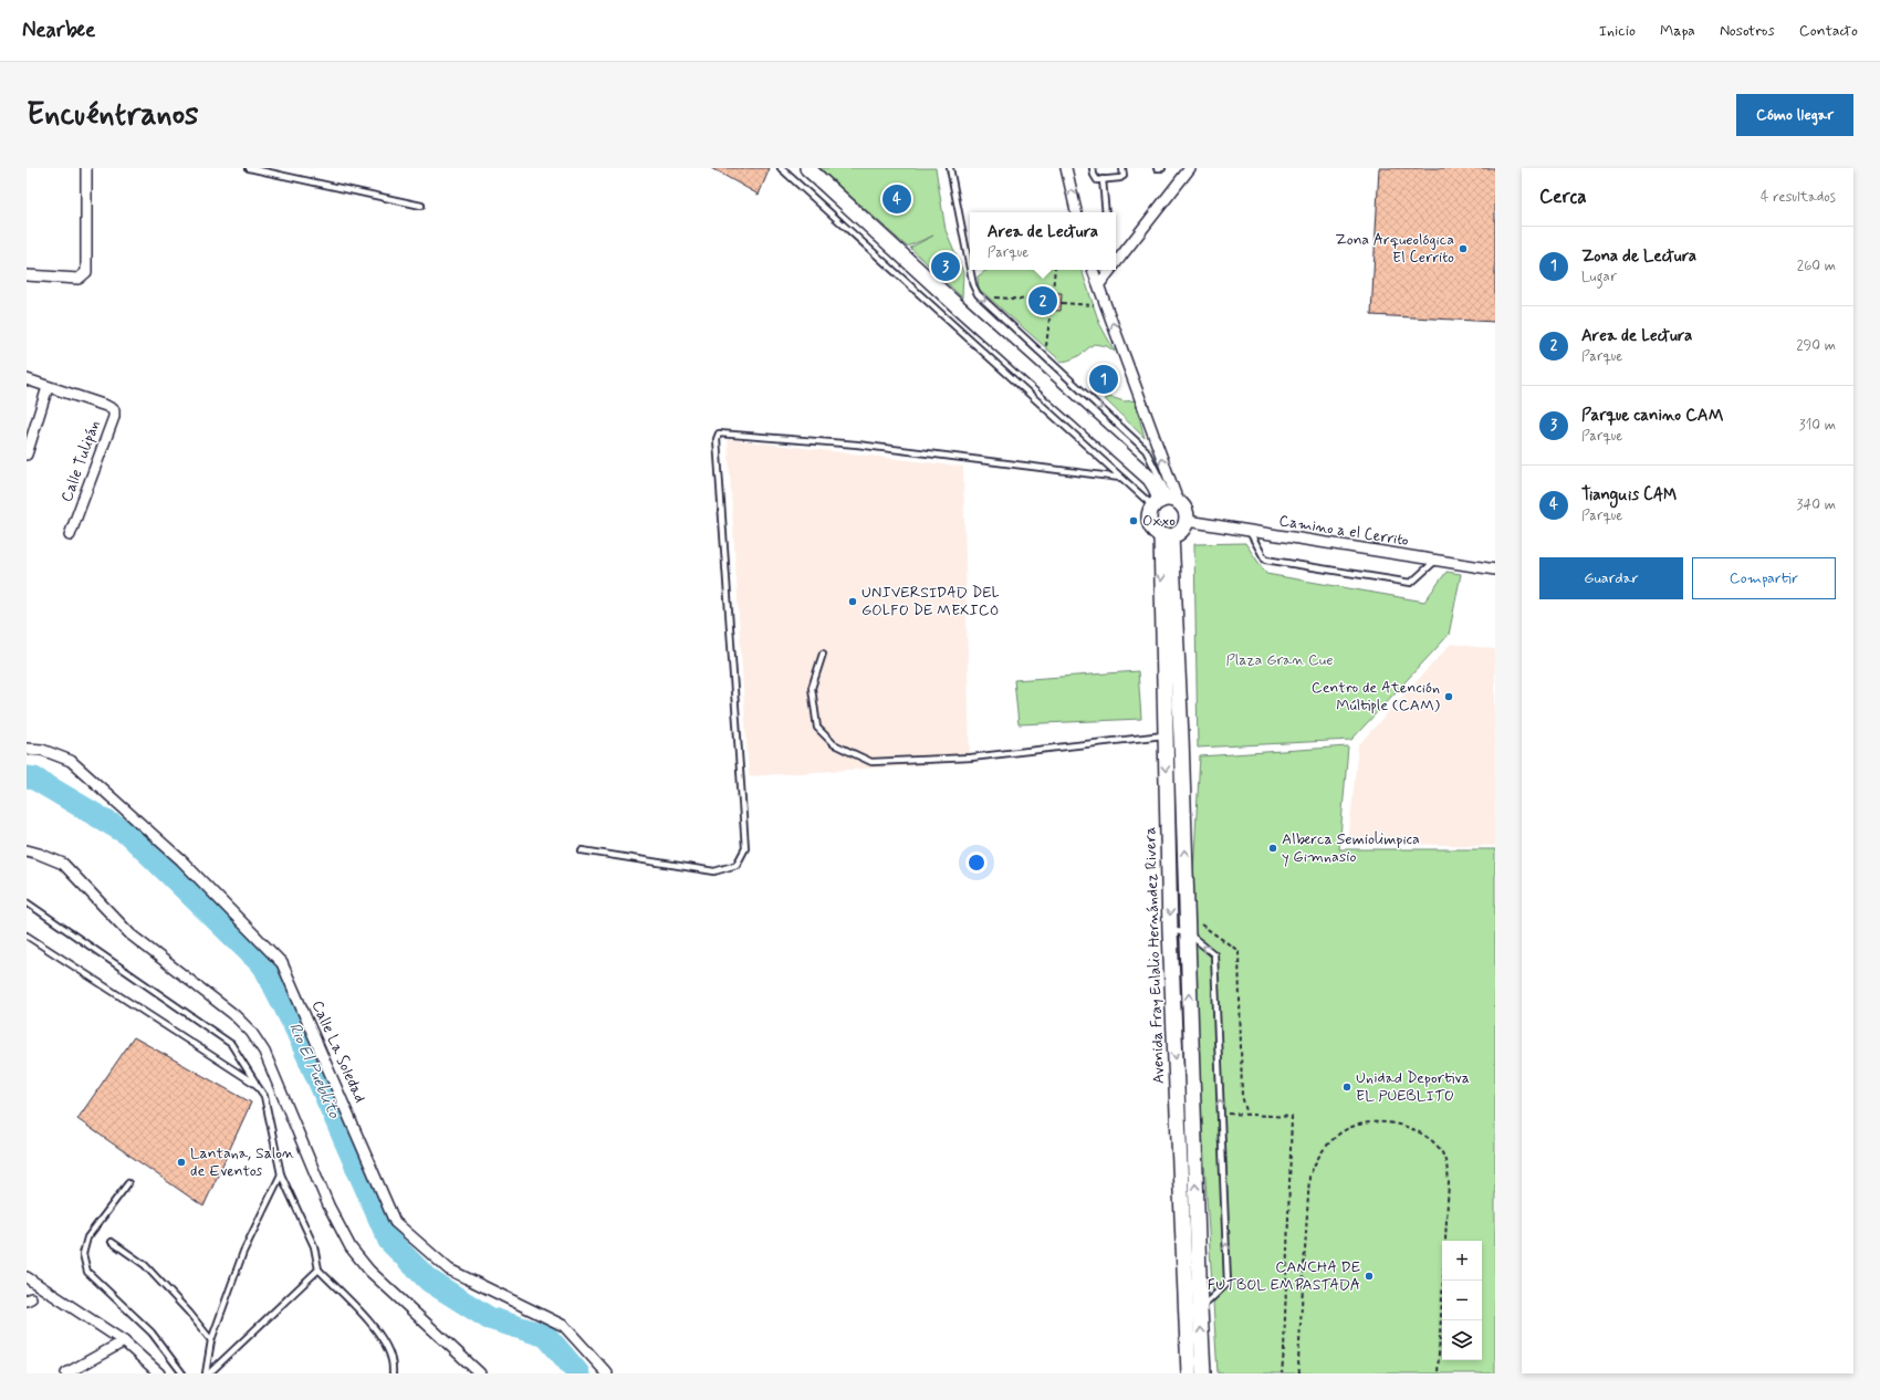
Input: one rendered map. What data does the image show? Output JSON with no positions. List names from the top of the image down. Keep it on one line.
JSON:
{"streets":{"street":["Calle Tulipán","Camino a el Cerrito","Avenida Fray Eulalio Hernández Rivera","Calle La Soledad"]},"crossings":[["Camino a el Cerrito","Avenida Fray Eulalio Hernández Rivera"]],"water":["Rio El Pueblito"],"parks":["Plaza Gran Cue"],"places":["Zona Arqueológica El Cerrito","Oxxo","UNIVERSIDAD DEL GOLFO DE MEXICO","Centro de Atención Múltiple (CAM)","Alberca Semiolimpica y Gimnasio","Unidad Deportiva EL PUEBLITO","Lantana, Salon de Eventos","CANCHA DE FUTBOL EMPASTADA"],"page":{"header":"Nearbee","nav":["Inicio","Mapa","Nosotros","Contacto"],"buttons":["Cómo llegar",["Guardar","Compartir"]],"title":"Encuéntranos","heading":["Cerca","4 resultados"],"pins":["4","3","2","1"],"popup":["Area de Lectura","Parque"],"list":[{"mark":"1","name":"Zona de Lectura","note":"Lugar","value":"260 m"},{"mark":"2","name":"Area de Lectura","note":"Parque","value":"290 m"},{"mark":"3","name":"Parque canino CAM","note":"Parque","value":"310 m"},{"mark":"4","name":"Tianguis CAM","note":"Parque","value":"340 m"}],"map_buttons":["+","−"]}}
